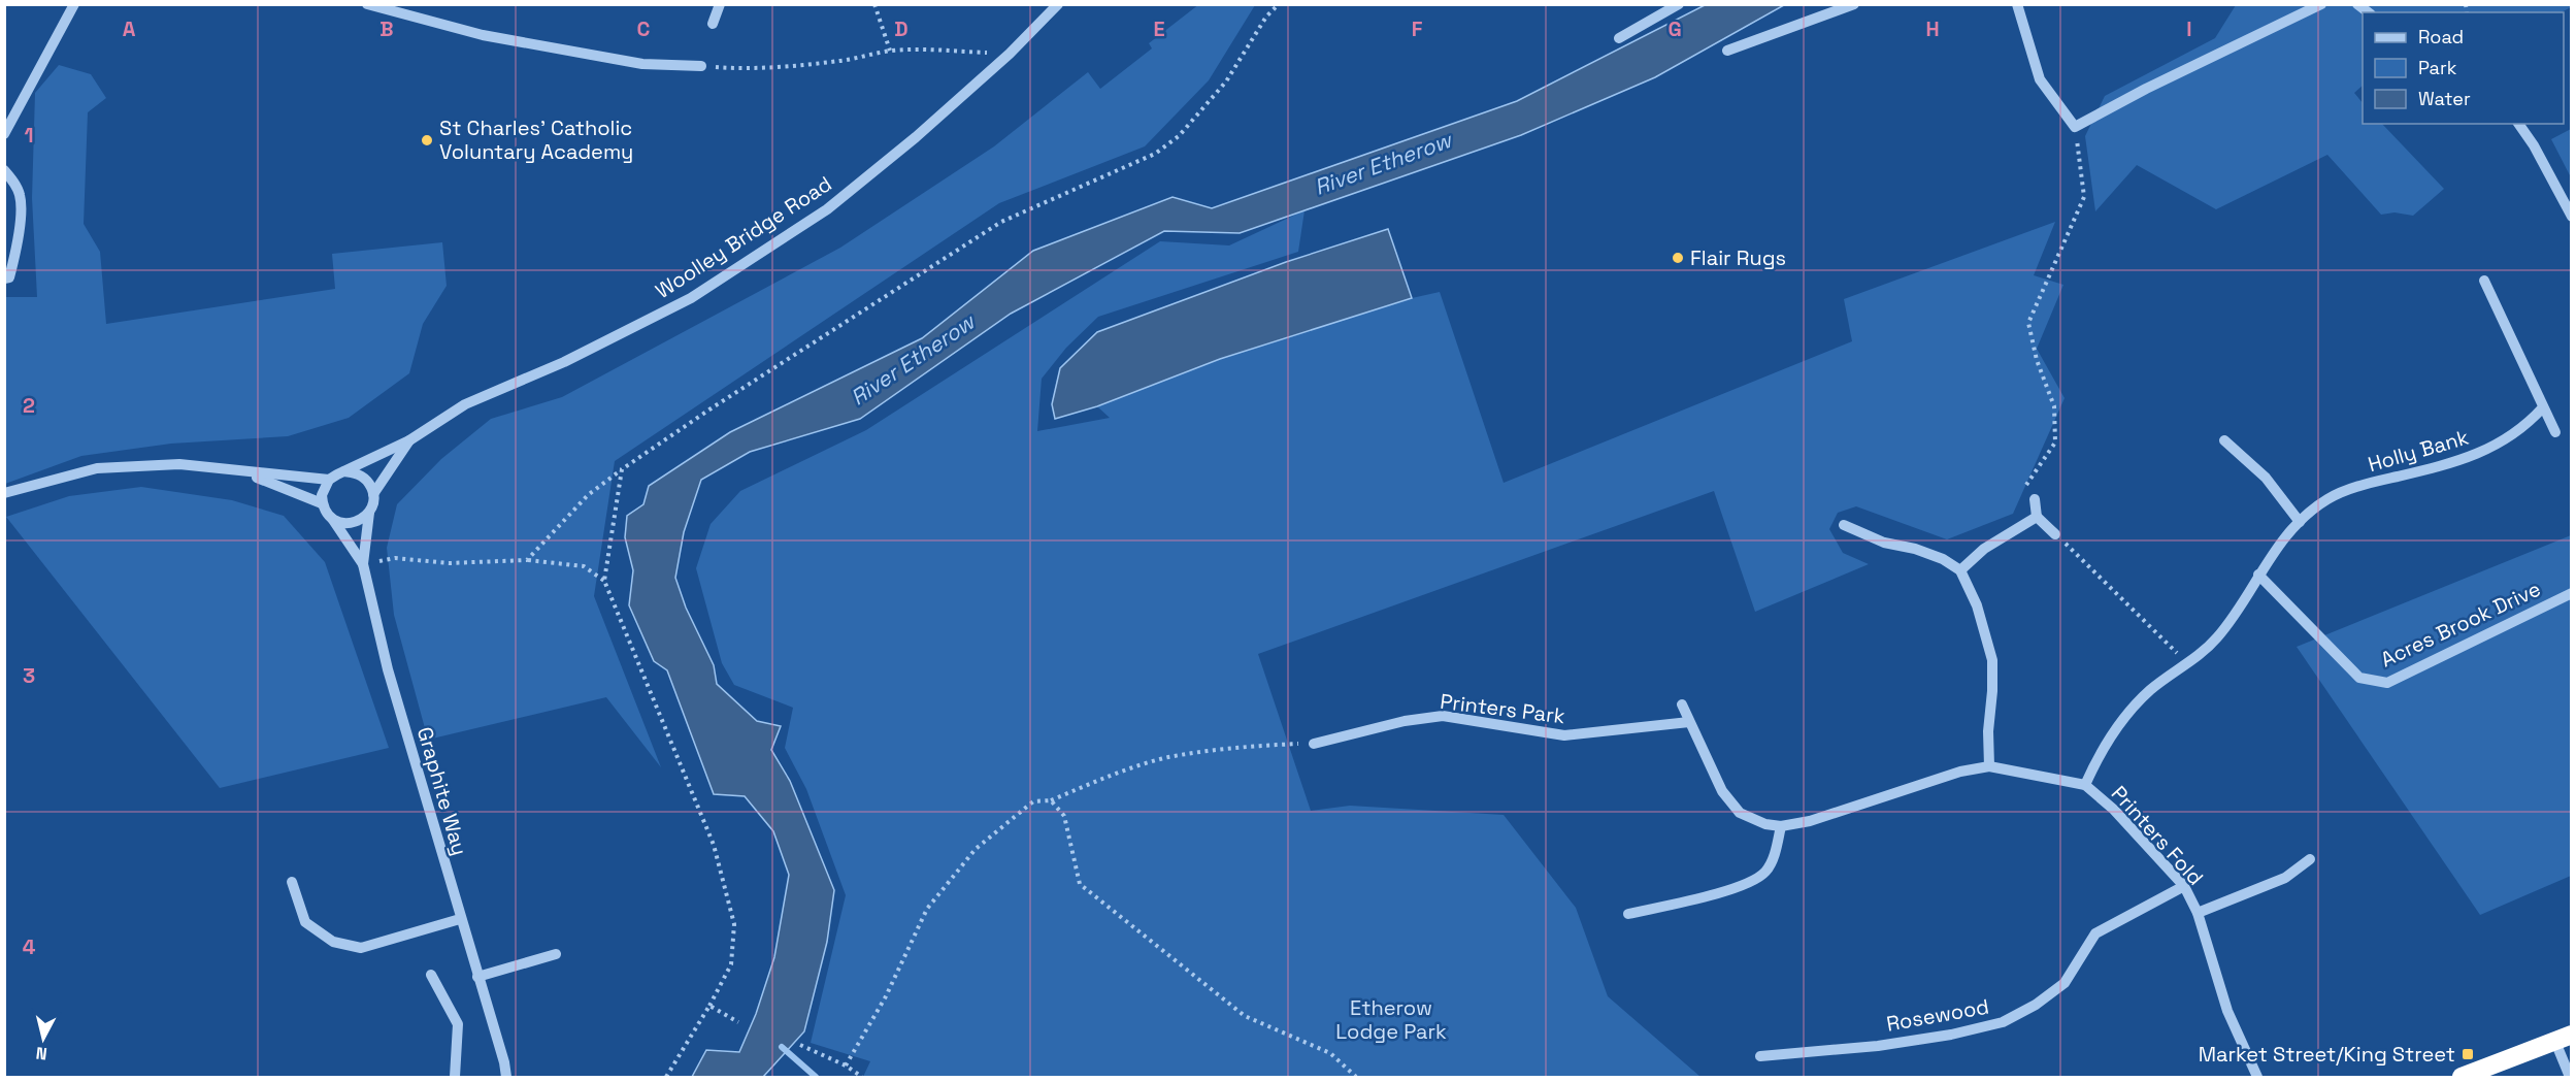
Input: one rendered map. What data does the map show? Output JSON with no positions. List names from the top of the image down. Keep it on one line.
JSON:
{"streets":{"street":["Woolley Bridge Road","Holly Bank","Acres Brook Drive","Printers Park","Graphite Way","Printers Fold","Rosewood"]},"crossings":[["Woolley Bridge Road","Graphite Way"],["Holly Bank","Acres Brook Drive"],["Holly Bank","Printers Fold"],["Printers Fold","Rosewood"]],"water":["River Etherow"],"parks":["Etherow Lodge Park"],"places":{"other":["St Charles' Catholic Voluntary Academy","Flair Rugs"],"transit":["Market Street/King Street"]},"legend":["Road","Park","Water"],"north":"bottom","grid":{"columns":["A","B","C","D","E","F","G","H","I"],"rows":["1","2","3","4"]}}
